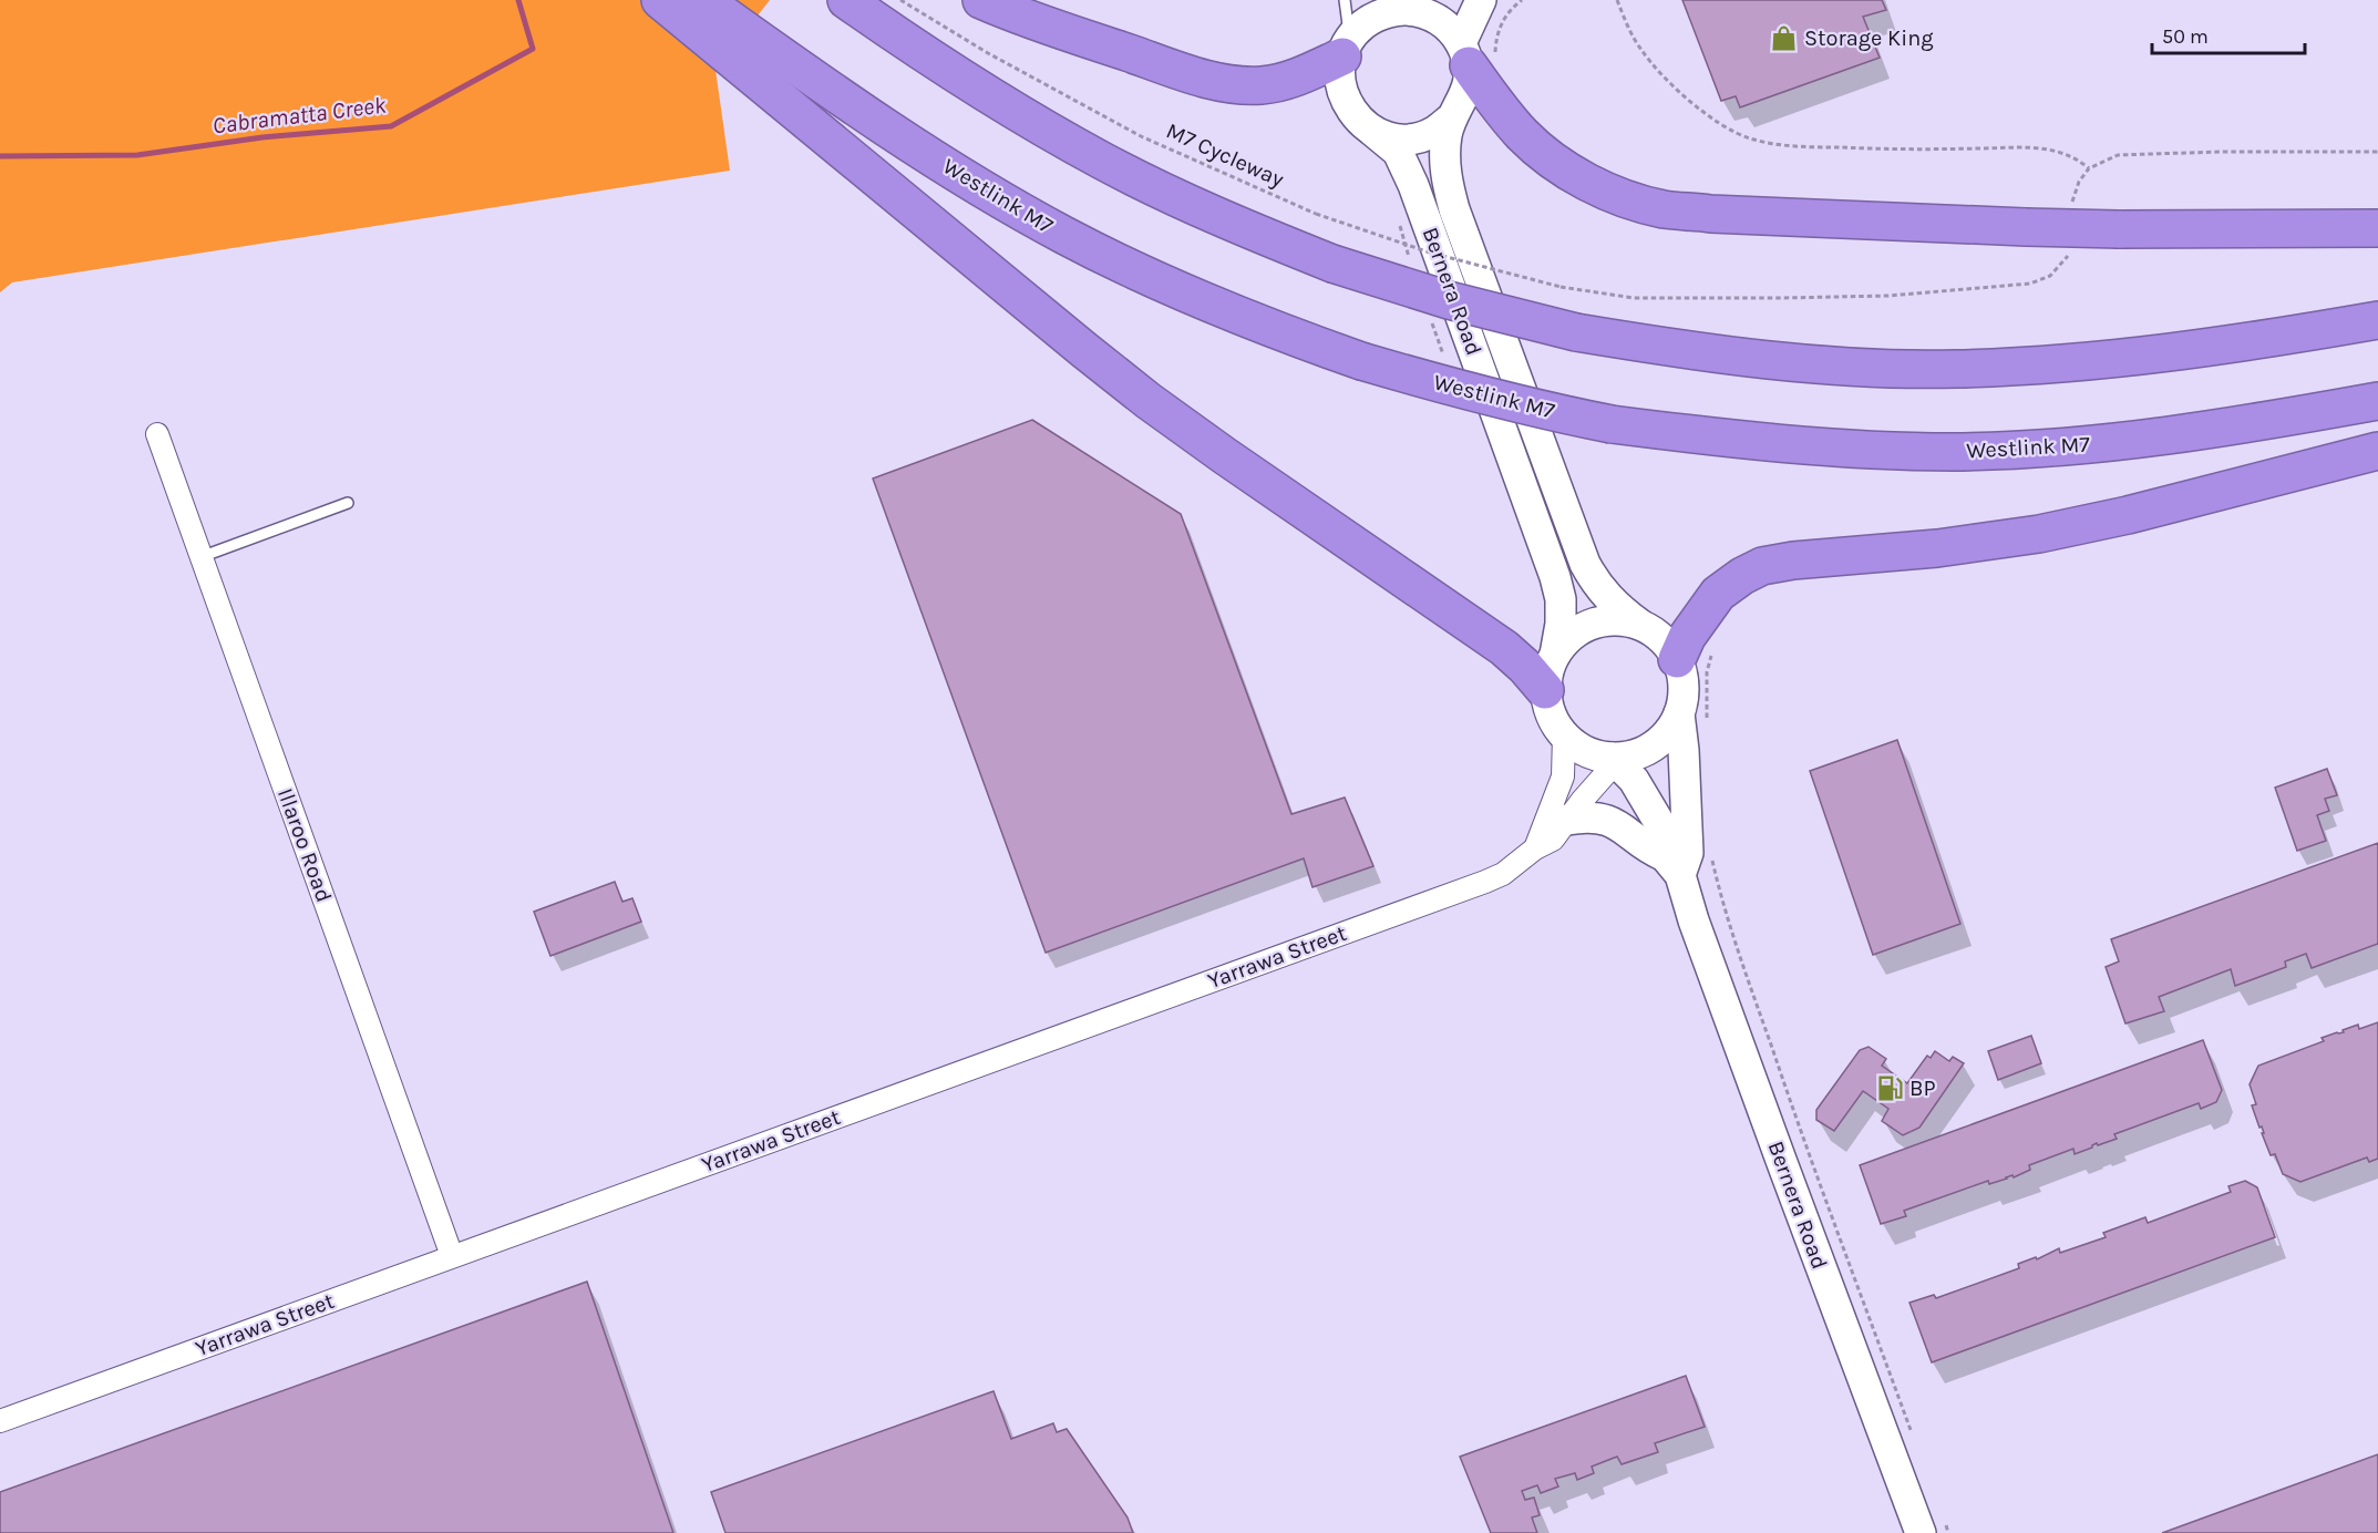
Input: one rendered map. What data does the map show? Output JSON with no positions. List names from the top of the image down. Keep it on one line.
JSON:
{"streets":{"highway":["Westlink M7"],"main road":["Bernera Road"],"street":["Illaroo Road","Yarrawa Street"],"path":["M7 Cycleway"]},"crossings":[["Bernera Road","Yarrawa Street"],["Illaroo Road","Yarrawa Street"]],"water":["Cabramatta Creek"],"places":{"shop":["Storage King"],"fuel station":["BP"]},"scale_bar":"50 m"}
